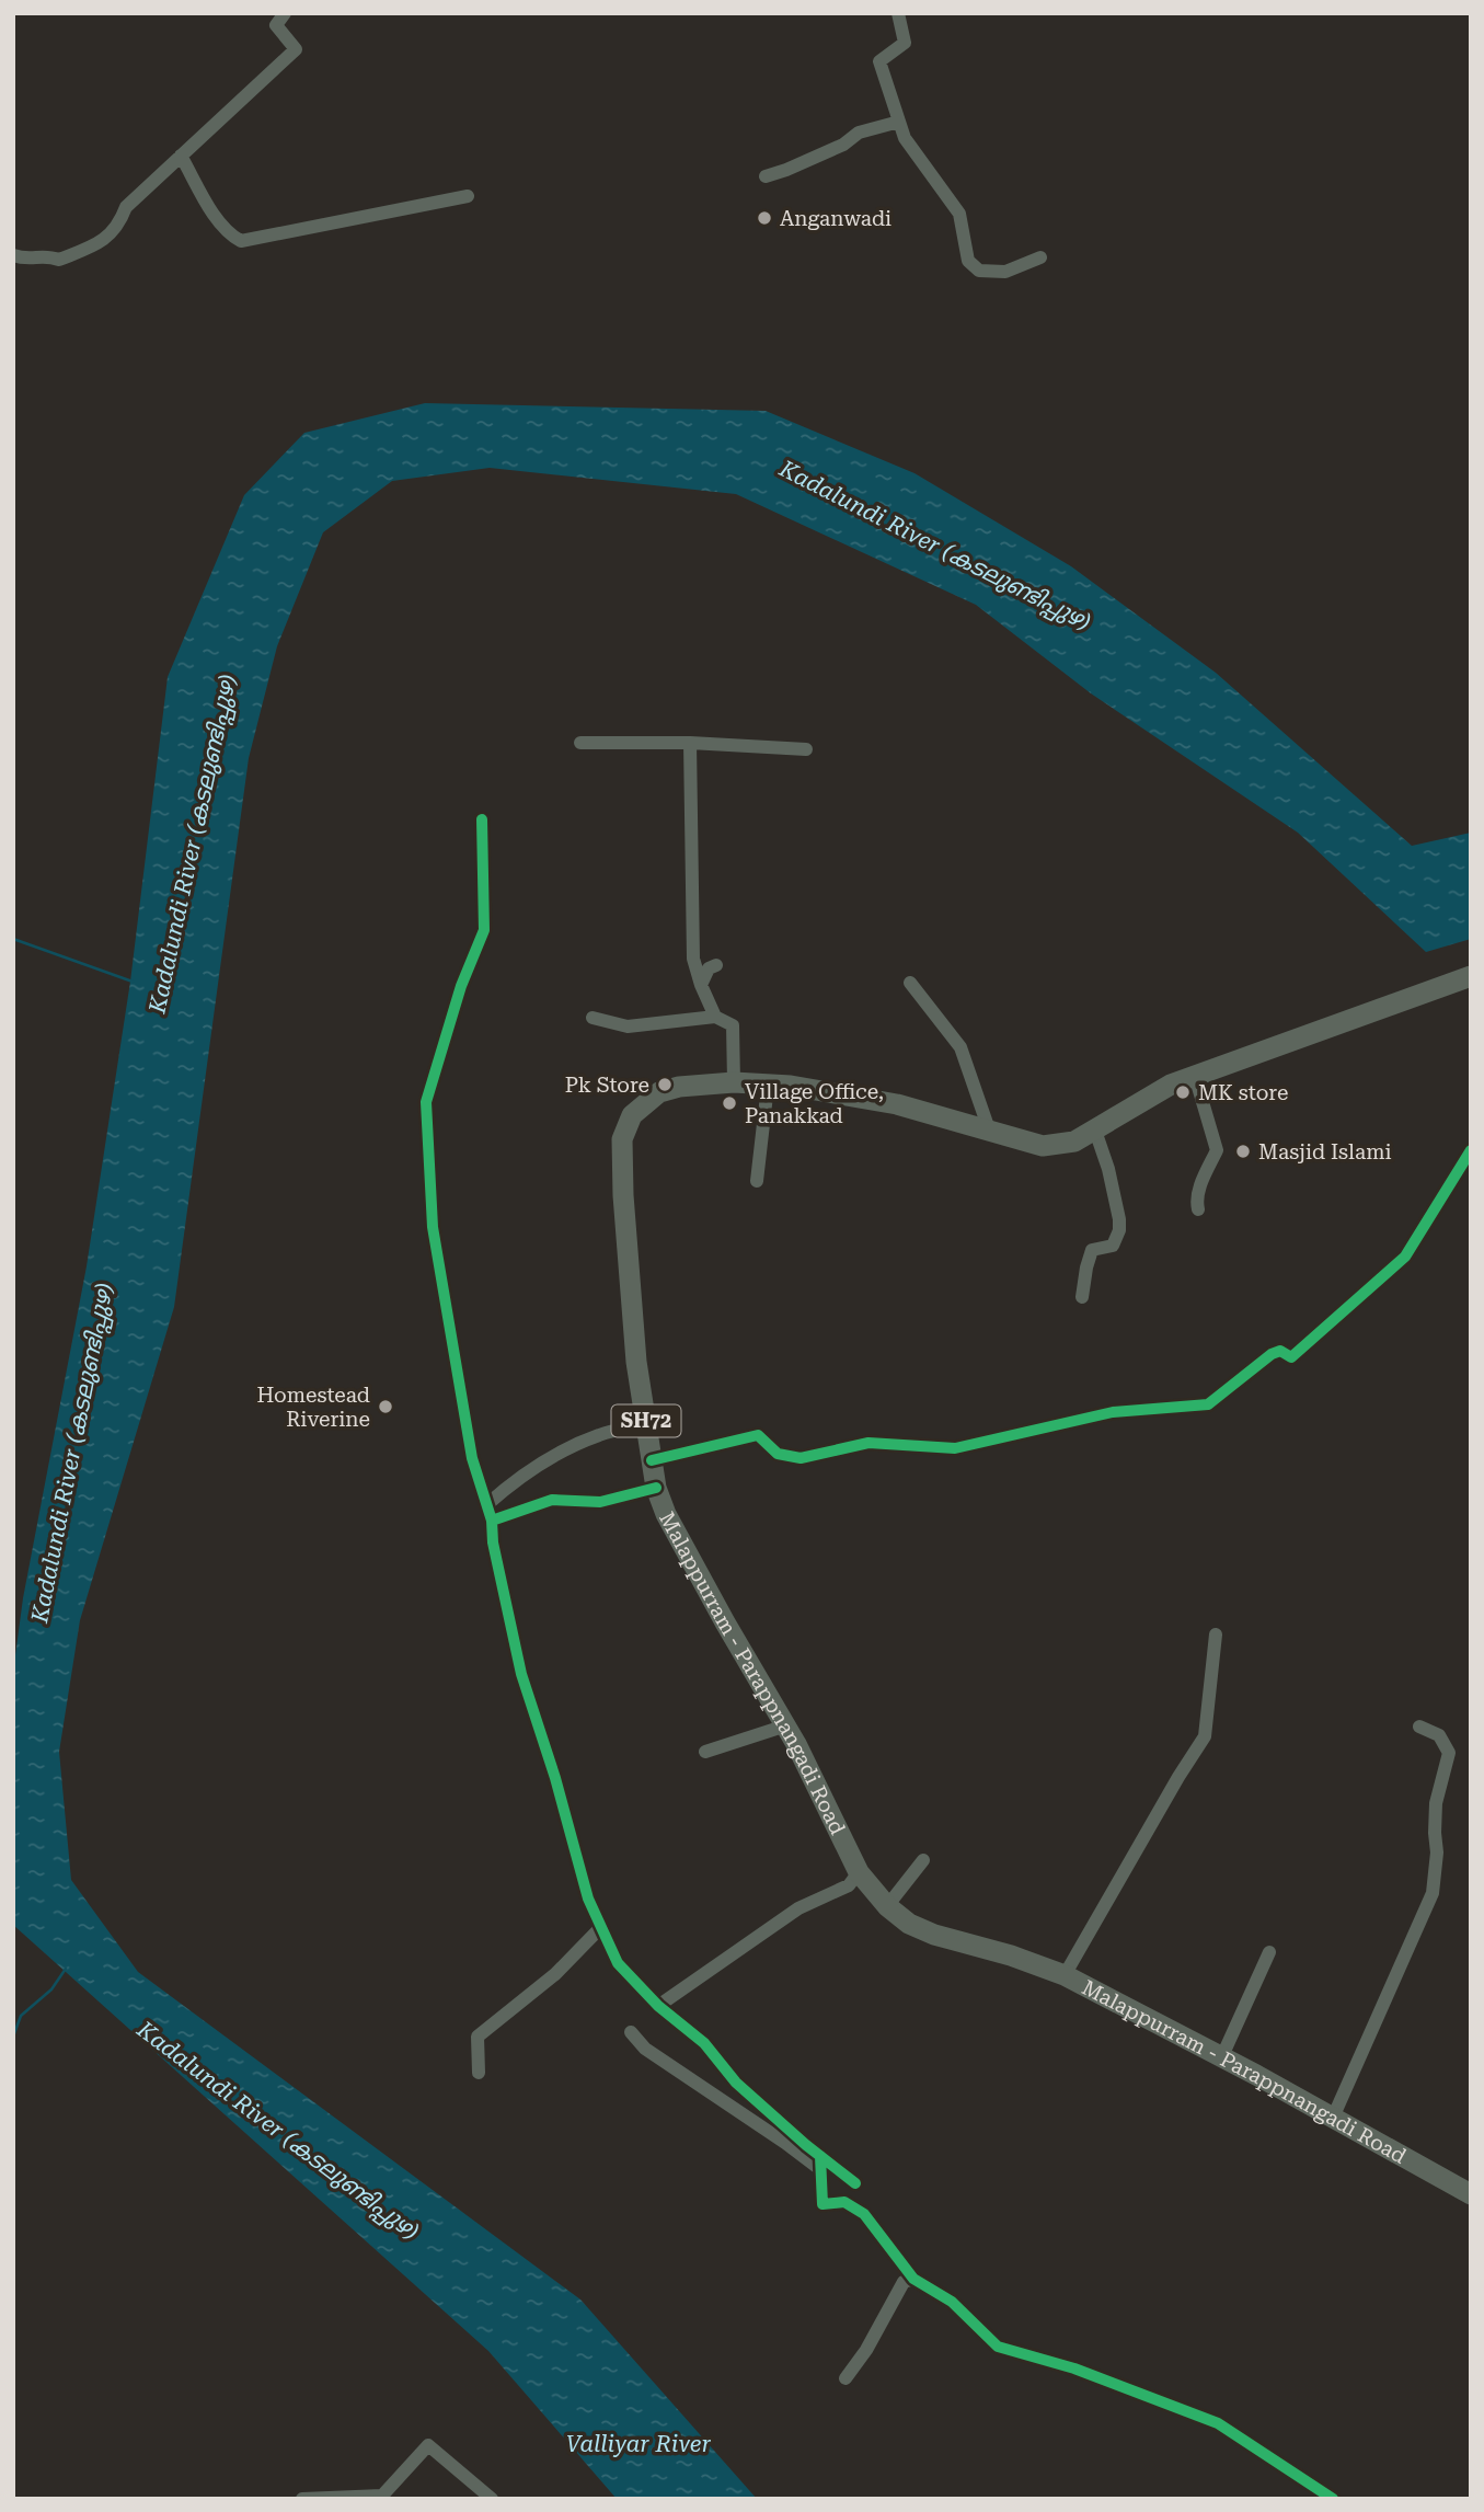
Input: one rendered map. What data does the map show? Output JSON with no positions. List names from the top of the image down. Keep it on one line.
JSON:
{"streets":{"main road":["SH72","Malappurram - Parappnangadi Road"]},"water":["Kadalundi River (കടലുണ്ടിപ്പുഴ)","Valliyar River"],"places":["Anganwadi","Pk Store","MK store","Village Office, Panakkad","Masjid Islami","Homestead Riverine"]}
